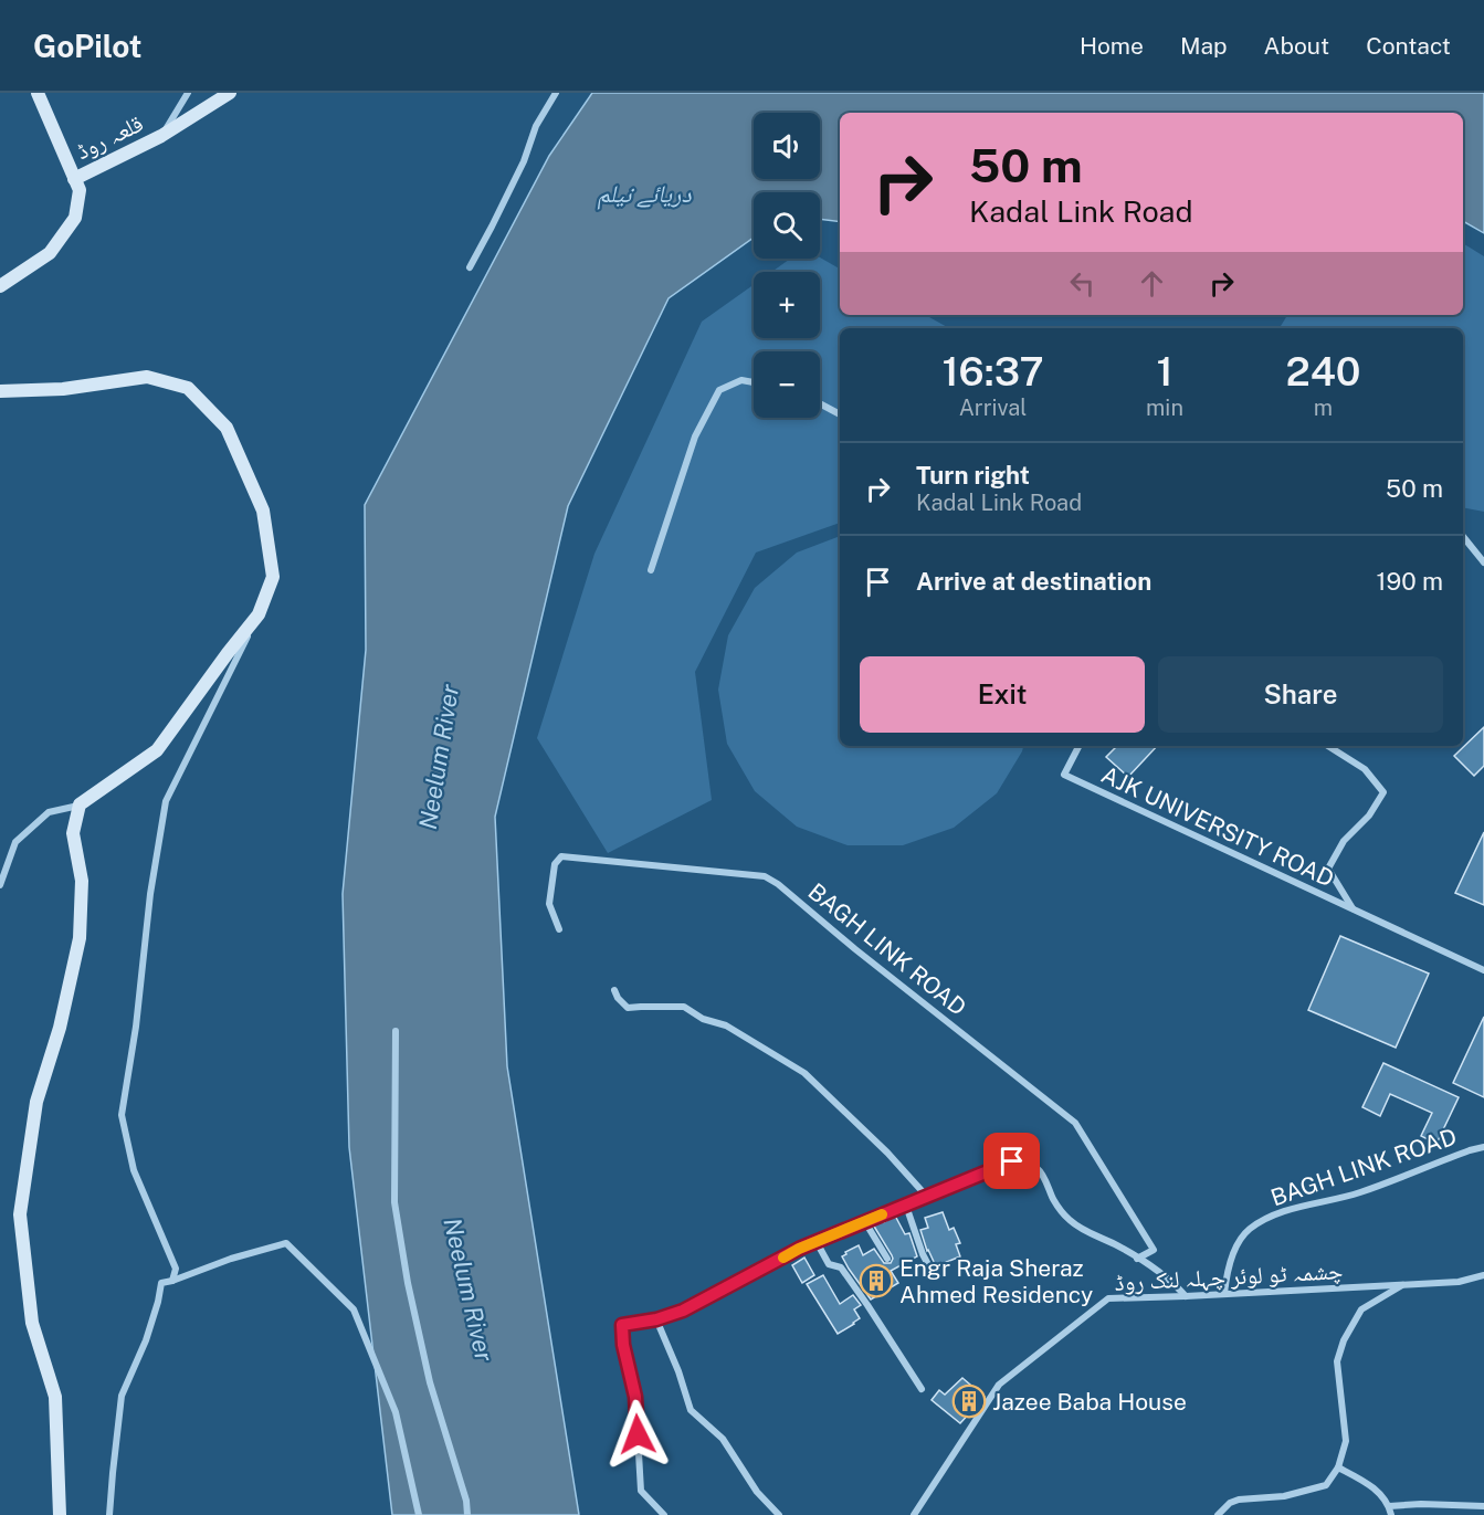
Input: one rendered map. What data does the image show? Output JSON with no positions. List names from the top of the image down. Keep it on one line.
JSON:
{"streets":{"street":["قلعہ روڈ","AJK UNIVERSITY ROAD","BAGH LINK ROAD","چشمہ ٹو لوئر چہلہ لنک روڈ"]},"crossings":[["BAGH LINK ROAD","چشمہ ٹو لوئر چہلہ لنک روڈ"]],"water":["دریائے نیلم","Neelum River"],"places":{"building":["Engr Raja Sheraz Ahmed Residency","Jazee Baba House"]},"page":{"header":"GoPilot","nav":["Home","Map","About","Contact"],"map_buttons":["+","−"],"turn":["50 m","Kadal Link Road"],"eta":["16:37","Arrival","1","min","240","m"],"list":[{"name":"Turn right","note":"Kadal Link Road","value":"50 m"},{"name":"Arrive at destination","value":"190 m"}],"buttons":["Exit","Share"]}}
